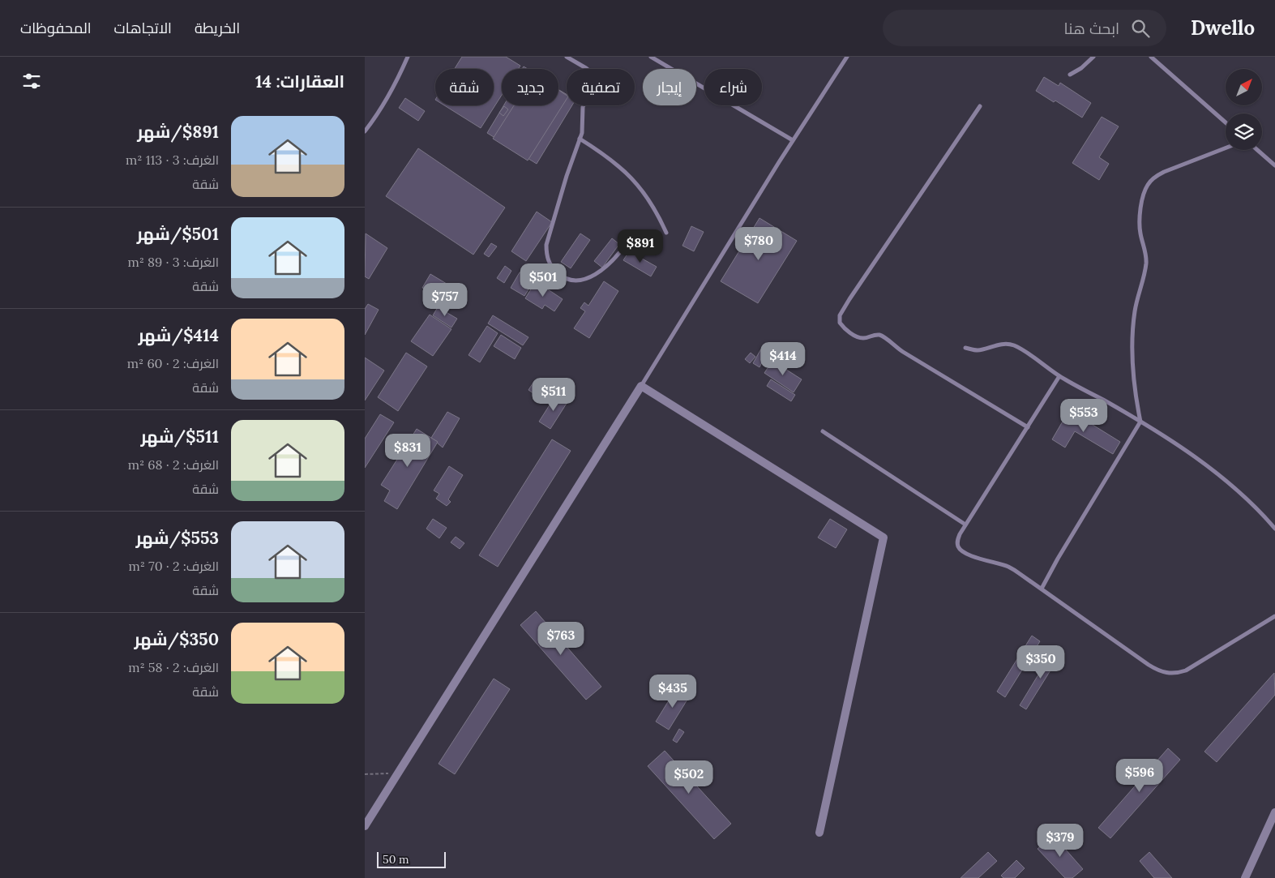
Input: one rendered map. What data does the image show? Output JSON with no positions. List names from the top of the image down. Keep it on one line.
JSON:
{"scale_bar":"50 m","north":"top right","page":{"header":"Dwello","search":"ابحث هنا","nav":["الخريطة","الاتجاهات","المحفوظات"],"heading":"العقارات: 14","chip":["شراء","إيجار","تصفية","جديد","شقة"],"list":[{"name":"$891/شهر","note":"الغرف: 3 · 113 m² · شقة"},{"name":"$501/شهر","note":"الغرف: 3 · 89 m² · شقة"},{"name":"$414/شهر","note":"الغرف: 2 · 60 m² · شقة"},{"name":"$511/شهر","note":"الغرف: 2 · 68 m² · شقة"},{"name":"$553/شهر","note":"الغرف: 2 · 70 m² · شقة"},{"name":"$350/شهر","note":"الغرف: 2 · 58 m² · شقة"}],"price":["$780","$891","$501","$757","$414","$511","$553","$831","$763","$350","$435","$596","$502","$379"],"scale":"50 m"}}
